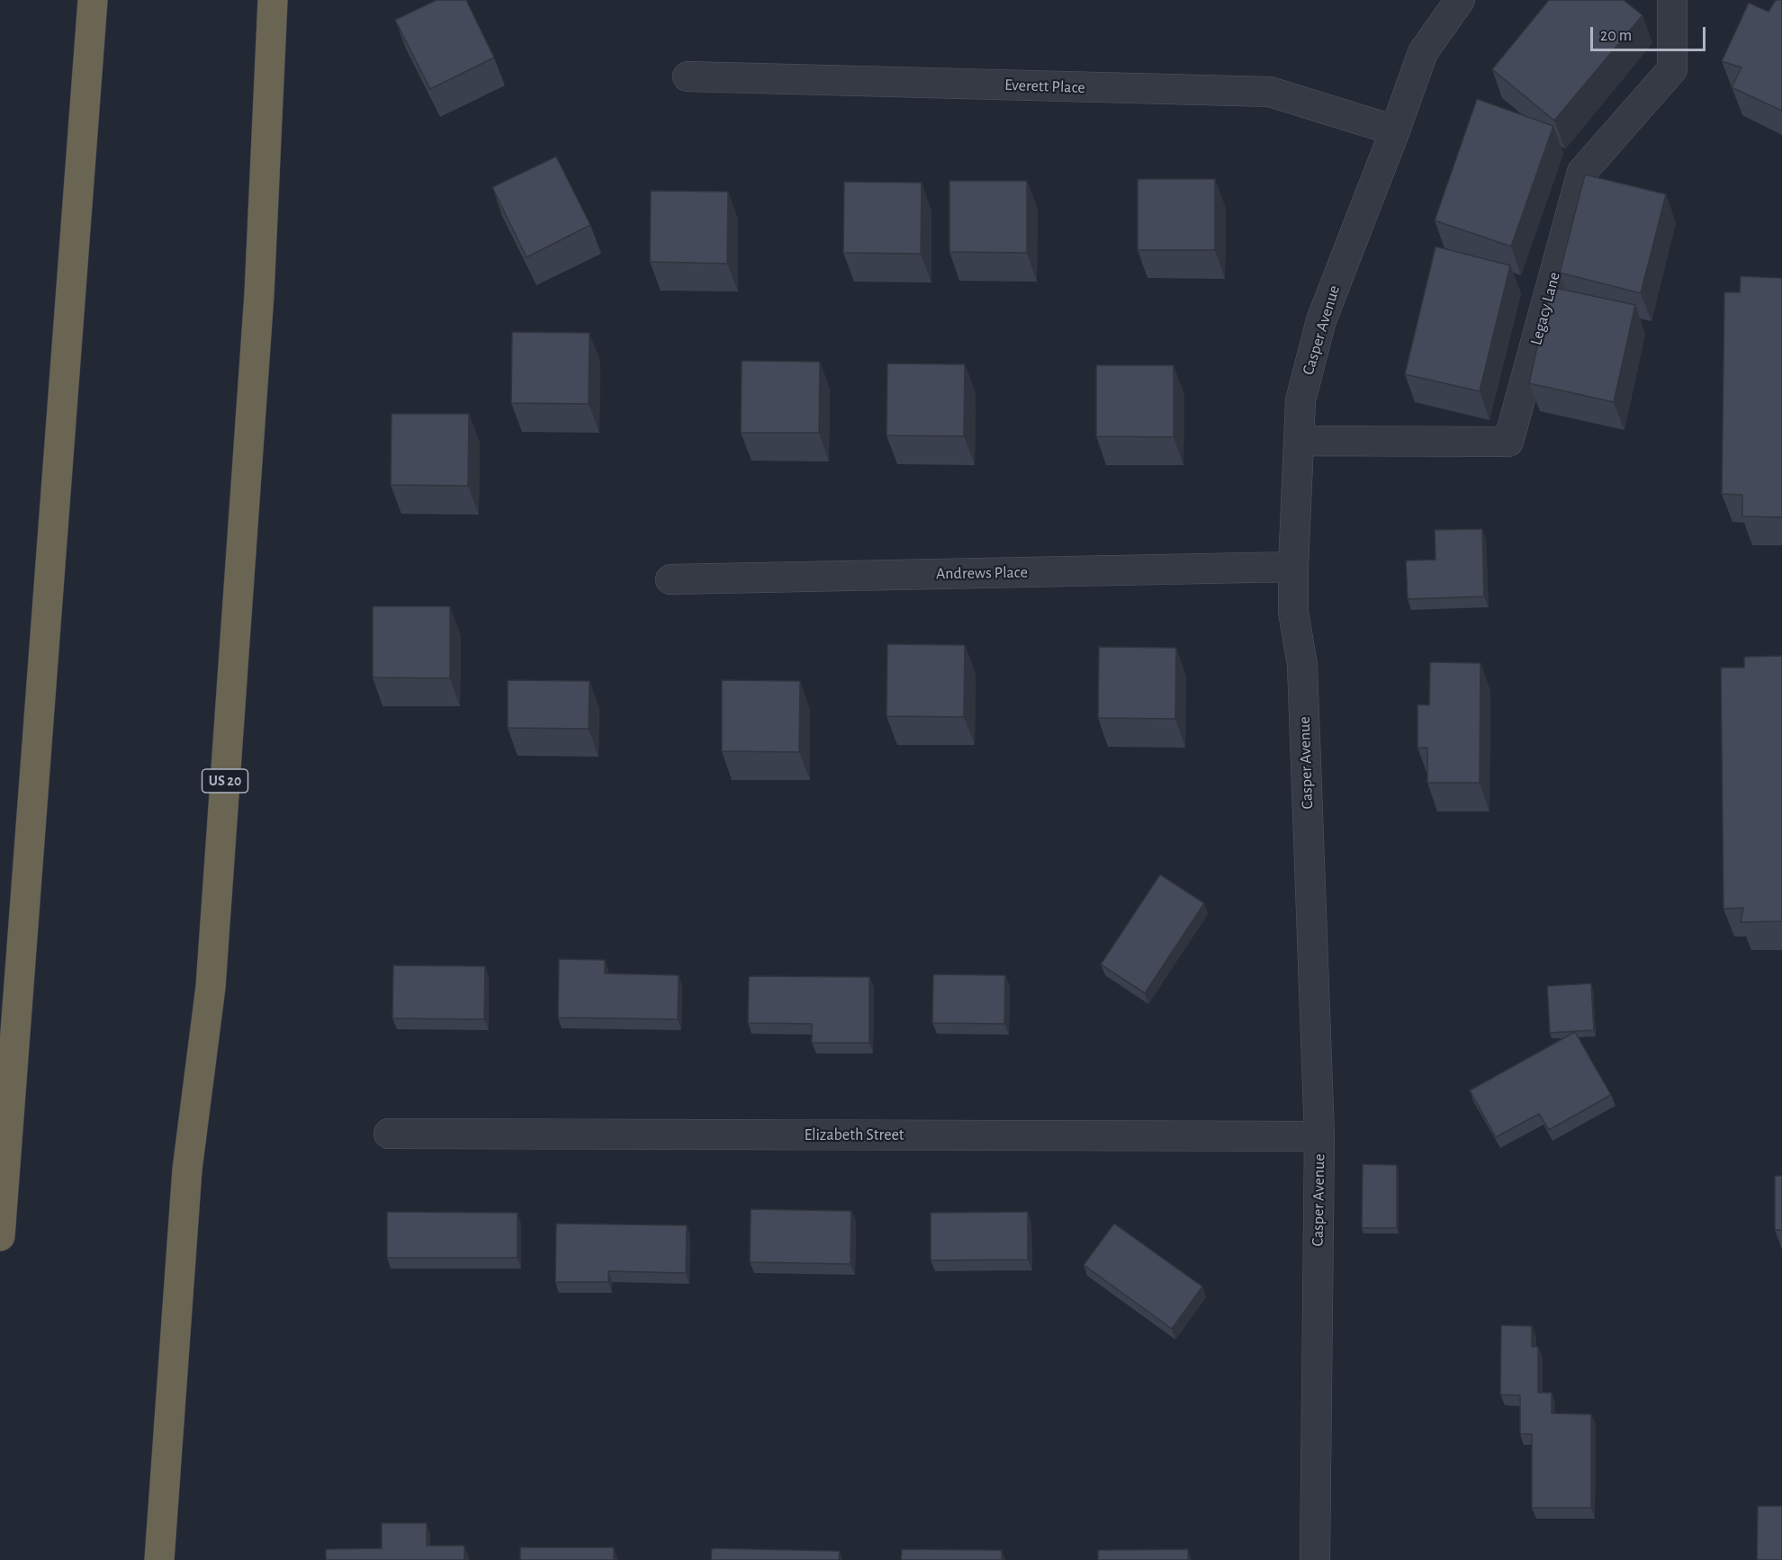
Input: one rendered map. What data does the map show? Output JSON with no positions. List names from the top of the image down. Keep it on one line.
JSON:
{"streets":{"highway":["US 20"],"street":["Everett Place","Legacy Lane","Casper Avenue","Andrews Place","Elizabeth Street"]},"crossings":[["Everett Place","Casper Avenue"],["Legacy Lane","Casper Avenue"],["Casper Avenue","Andrews Place"],["Casper Avenue","Elizabeth Street"]],"scale_bar":"20 m"}
